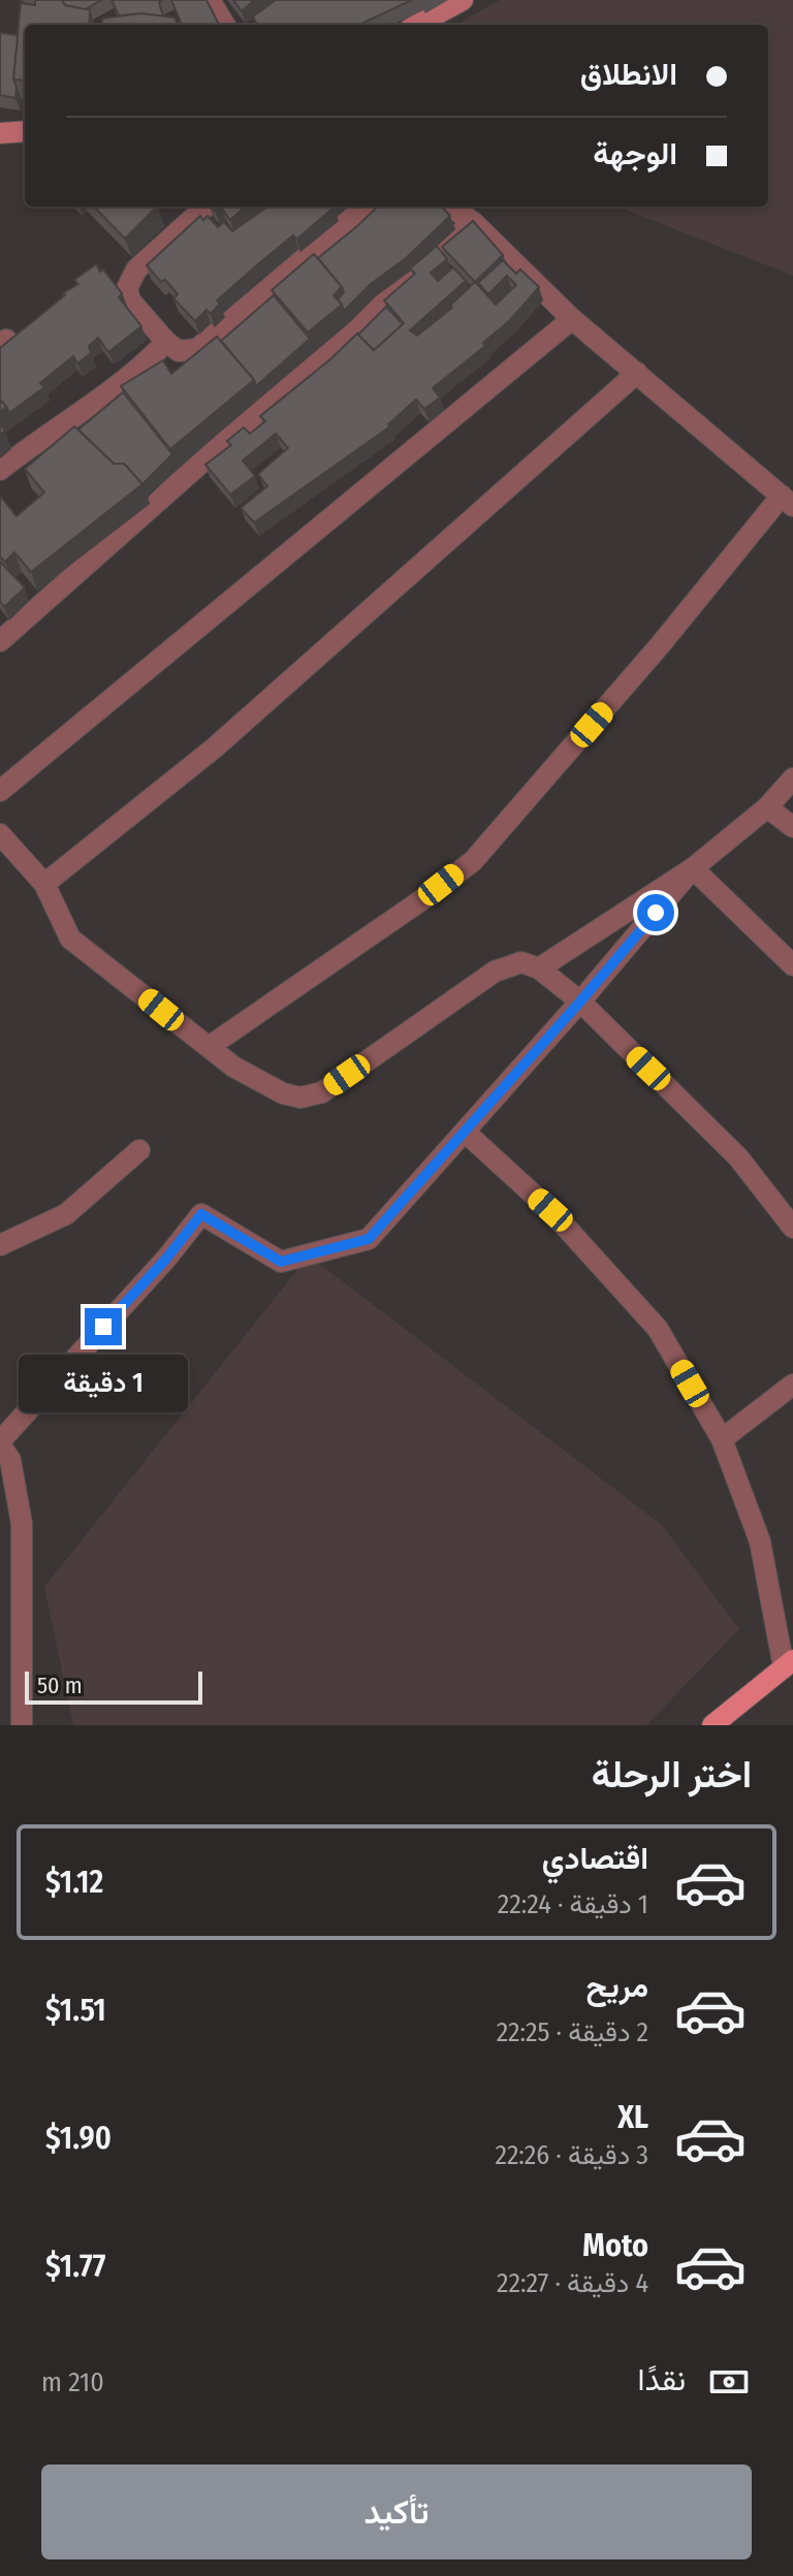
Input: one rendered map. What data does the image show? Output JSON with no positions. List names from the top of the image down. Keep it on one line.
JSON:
{"scale_bar":"50 m","page":{"banner":["الانطلاق","الوجهة"],"bubble":"1 دقيقة","scale":"50 m","heading":"اختر الرحلة","list":[{"name":"اقتصادي","note":"1 دقيقة · 22:24","value":"$1.12"},{"name":"مريح","note":"2 دقيقة · 22:25","value":"$1.51"},{"name":"XL","note":"3 دقيقة · 22:26","value":"$1.90"},{"name":"Moto","note":"4 دقيقة · 22:27","value":"$1.77"}],"pay":["نقدًا","210 m"],"buttons":"تأكيد"}}
